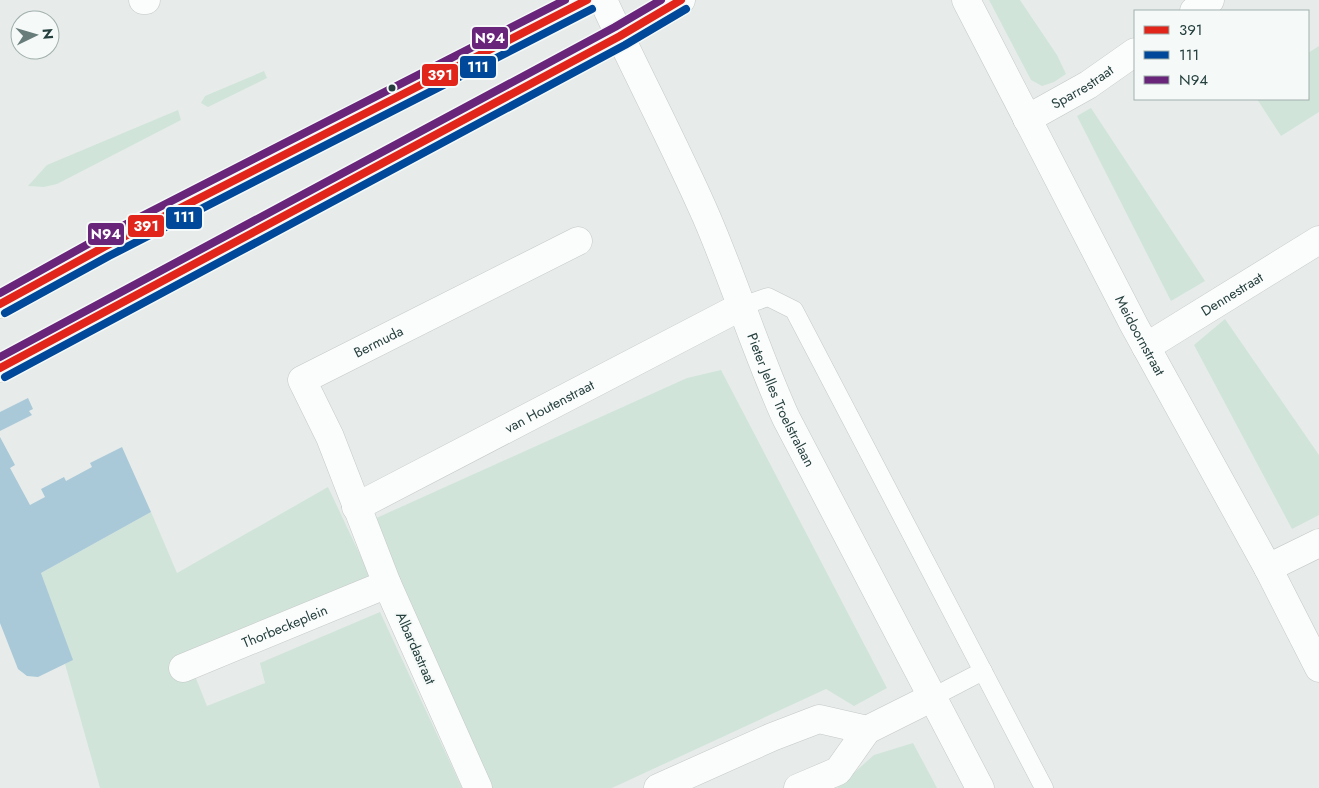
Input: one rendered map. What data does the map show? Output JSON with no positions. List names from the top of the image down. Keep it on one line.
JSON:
{"streets":{"street":["Sparrestraat","Dennestraat","Meidoornstraat","Bermuda","Pieter Jelles Troelstralaan","van Houtenstraat","Thorbeckeplein","Albardastraat"]},"crossings":[["Sparrestraat","Meidoornstraat"],["Dennestraat","Meidoornstraat"],["Bermuda","van Houtenstraat"],["Bermuda","Albardastraat"],["Pieter Jelles Troelstralaan","van Houtenstraat"],["van Houtenstraat","Albardastraat"],["Thorbeckeplein","Albardastraat"]],"lines":["transit line 391","transit line N94","transit line 111"],"legend":["391","111","N94"],"north":"right"}
